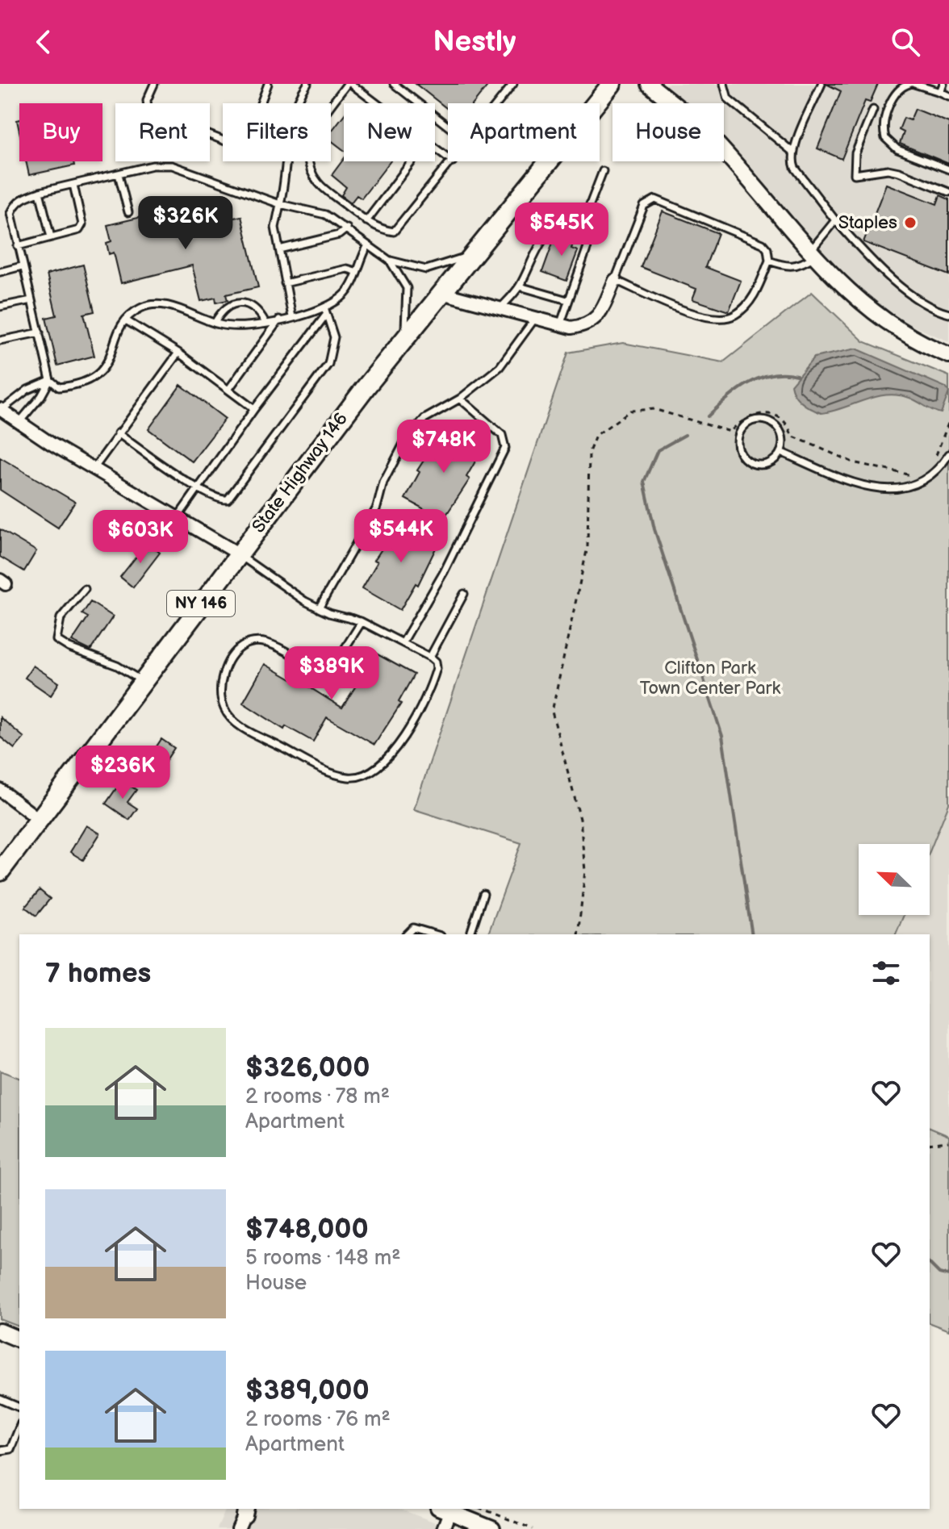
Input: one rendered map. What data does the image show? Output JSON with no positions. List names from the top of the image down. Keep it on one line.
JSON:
{"streets":{"main road":["State Highway 146","NY 146"]},"parks":["Clifton Park Town Center Park"],"places":["Staples"],"north":"top left","page":{"header":"Nestly","chip":["Buy","Rent","Filters","New","Apartment","House"],"price":["$326K","$545K","$748K","$544K","$603K","$389K","$236K"],"heading":"7 homes","list":[{"name":"$326,000","note":"2 rooms · 78 m² · Apartment"},{"name":"$748,000","note":"5 rooms · 148 m² · House"},{"name":"$389,000","note":"2 rooms · 76 m² · Apartment"}]}}
